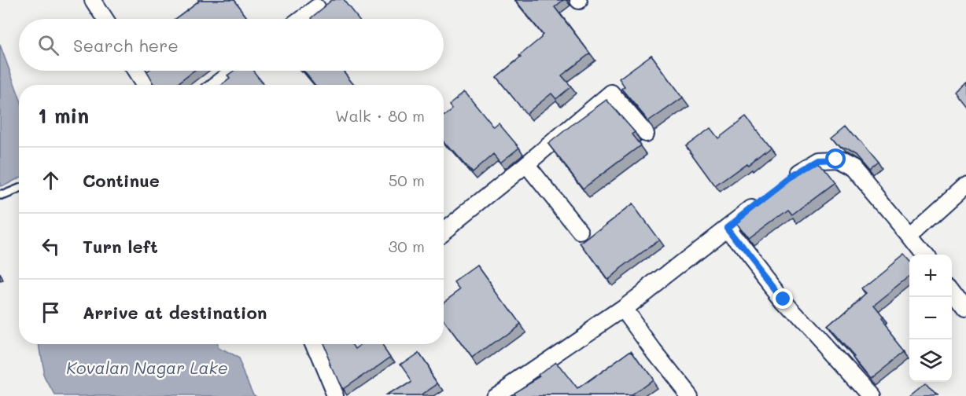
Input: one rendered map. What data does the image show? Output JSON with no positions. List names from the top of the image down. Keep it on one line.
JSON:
{"water":["Kovalan Nagar Lake"],"page":{"search":"Search here","heading":["1 min","Walk · 80 m"],"list":[["Continue","50 m"],["Turn left","30 m"],"Arrive at destination"],"map_buttons":["+","−"]}}
